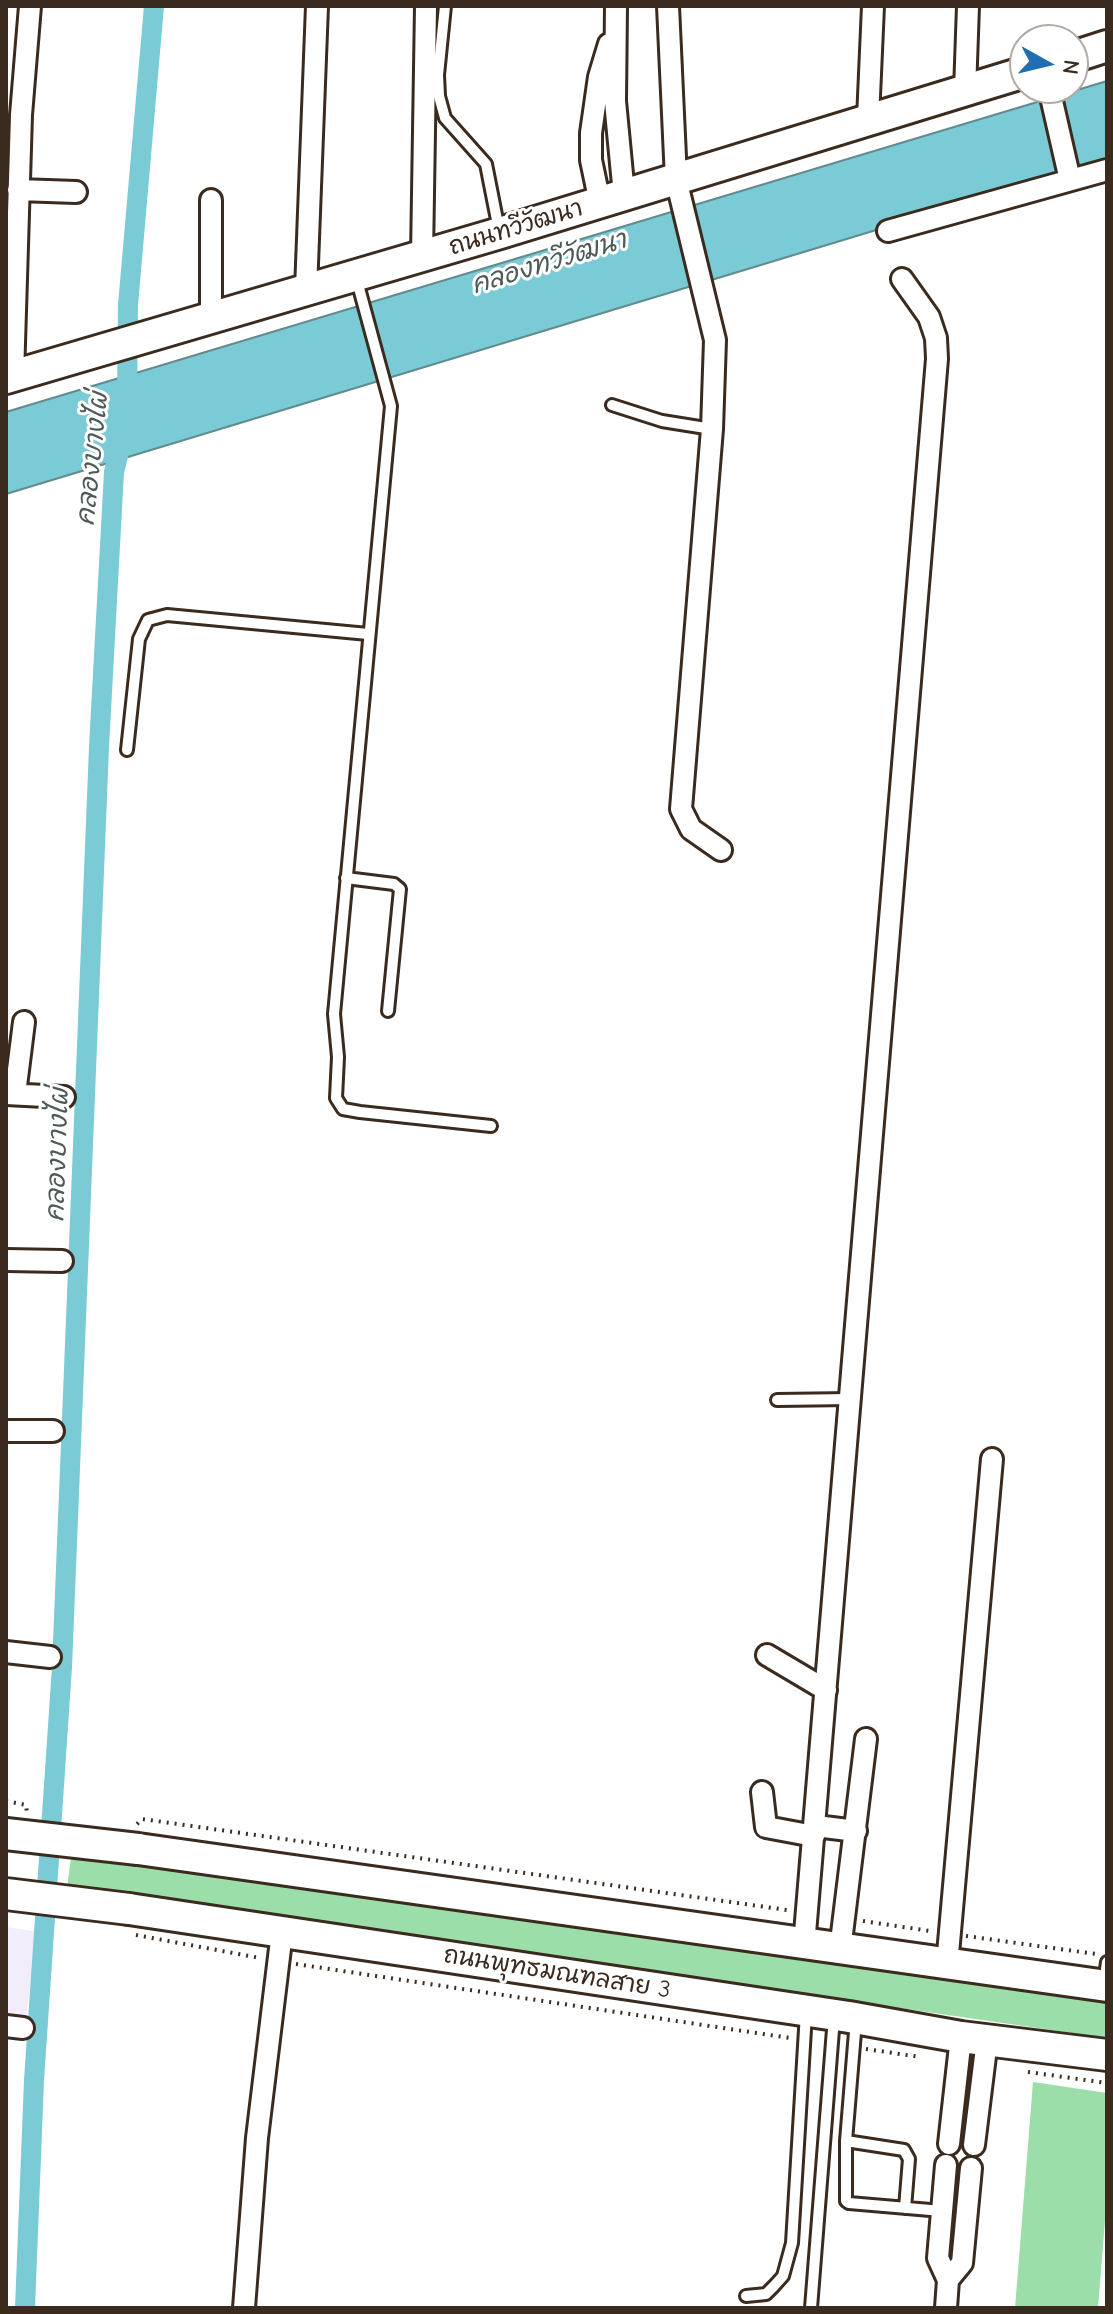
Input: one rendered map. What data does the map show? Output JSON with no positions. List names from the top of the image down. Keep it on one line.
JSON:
{"streets":{"main road":["ถนนทวีวัฒนา","ถนนพุทธมณฑลสาย 3"]},"water":["คลองทวีวัฒนา","คลองบางไผ่"],"north":"right"}
